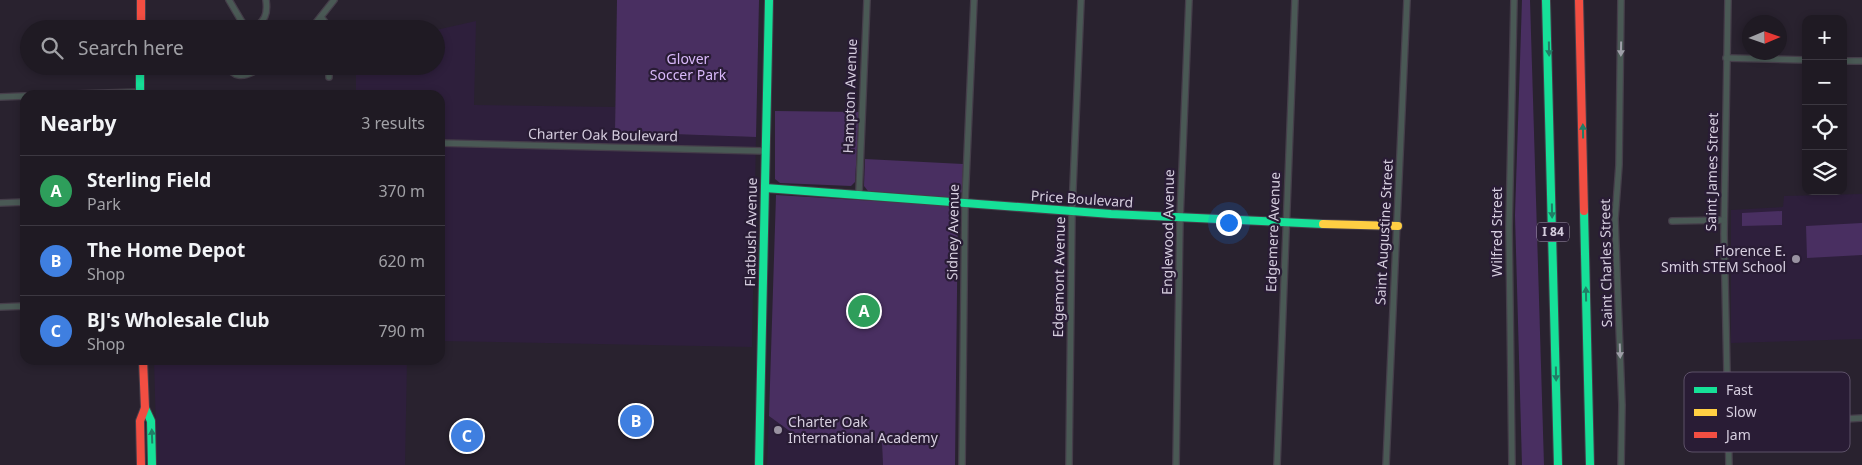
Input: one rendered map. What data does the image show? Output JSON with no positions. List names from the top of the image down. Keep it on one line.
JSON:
{"streets":{"main road":["Price Boulevard","Flatbush Avenue","I 84"],"street":["Hampton Avenue","Charter Oak Boulevard","Saint James Street","Sidney Avenue","Englewood Avenue","Edgemere Avenue","Saint Augustine Street","Wilfred Street","Saint Charles Street","Edgemont Avenue"]},"crossings":[["Hampton Avenue","Price Boulevard"],["Charter Oak Boulevard","Flatbush Avenue"],["Price Boulevard","Flatbush Avenue"],["Price Boulevard","Sidney Avenue"],["Price Boulevard","Englewood Avenue"],["Price Boulevard","Edgemere Avenue"],["Price Boulevard","Saint Augustine Street"],["Price Boulevard","Edgemont Avenue"]],"one_way":["Saint Charles Street"],"parks":["Glover Soccer Park"],"places":["Florence E. Smith STEM School","Charter Oak International Academy"],"legend":["Fast","Slow","Jam"],"north":"right","page":{"map_buttons":["+","−"],"search":"Search here","heading":["Nearby","3 results"],"list":[{"mark":"A","name":"Sterling Field","note":"Park","value":"370 m"},{"mark":"B","name":"The Home Depot","note":"Shop","value":"620 m"},{"mark":"C","name":"BJ's Wholesale Club","note":"Shop","value":"790 m"}],"pins":["A","B","C"]}}
